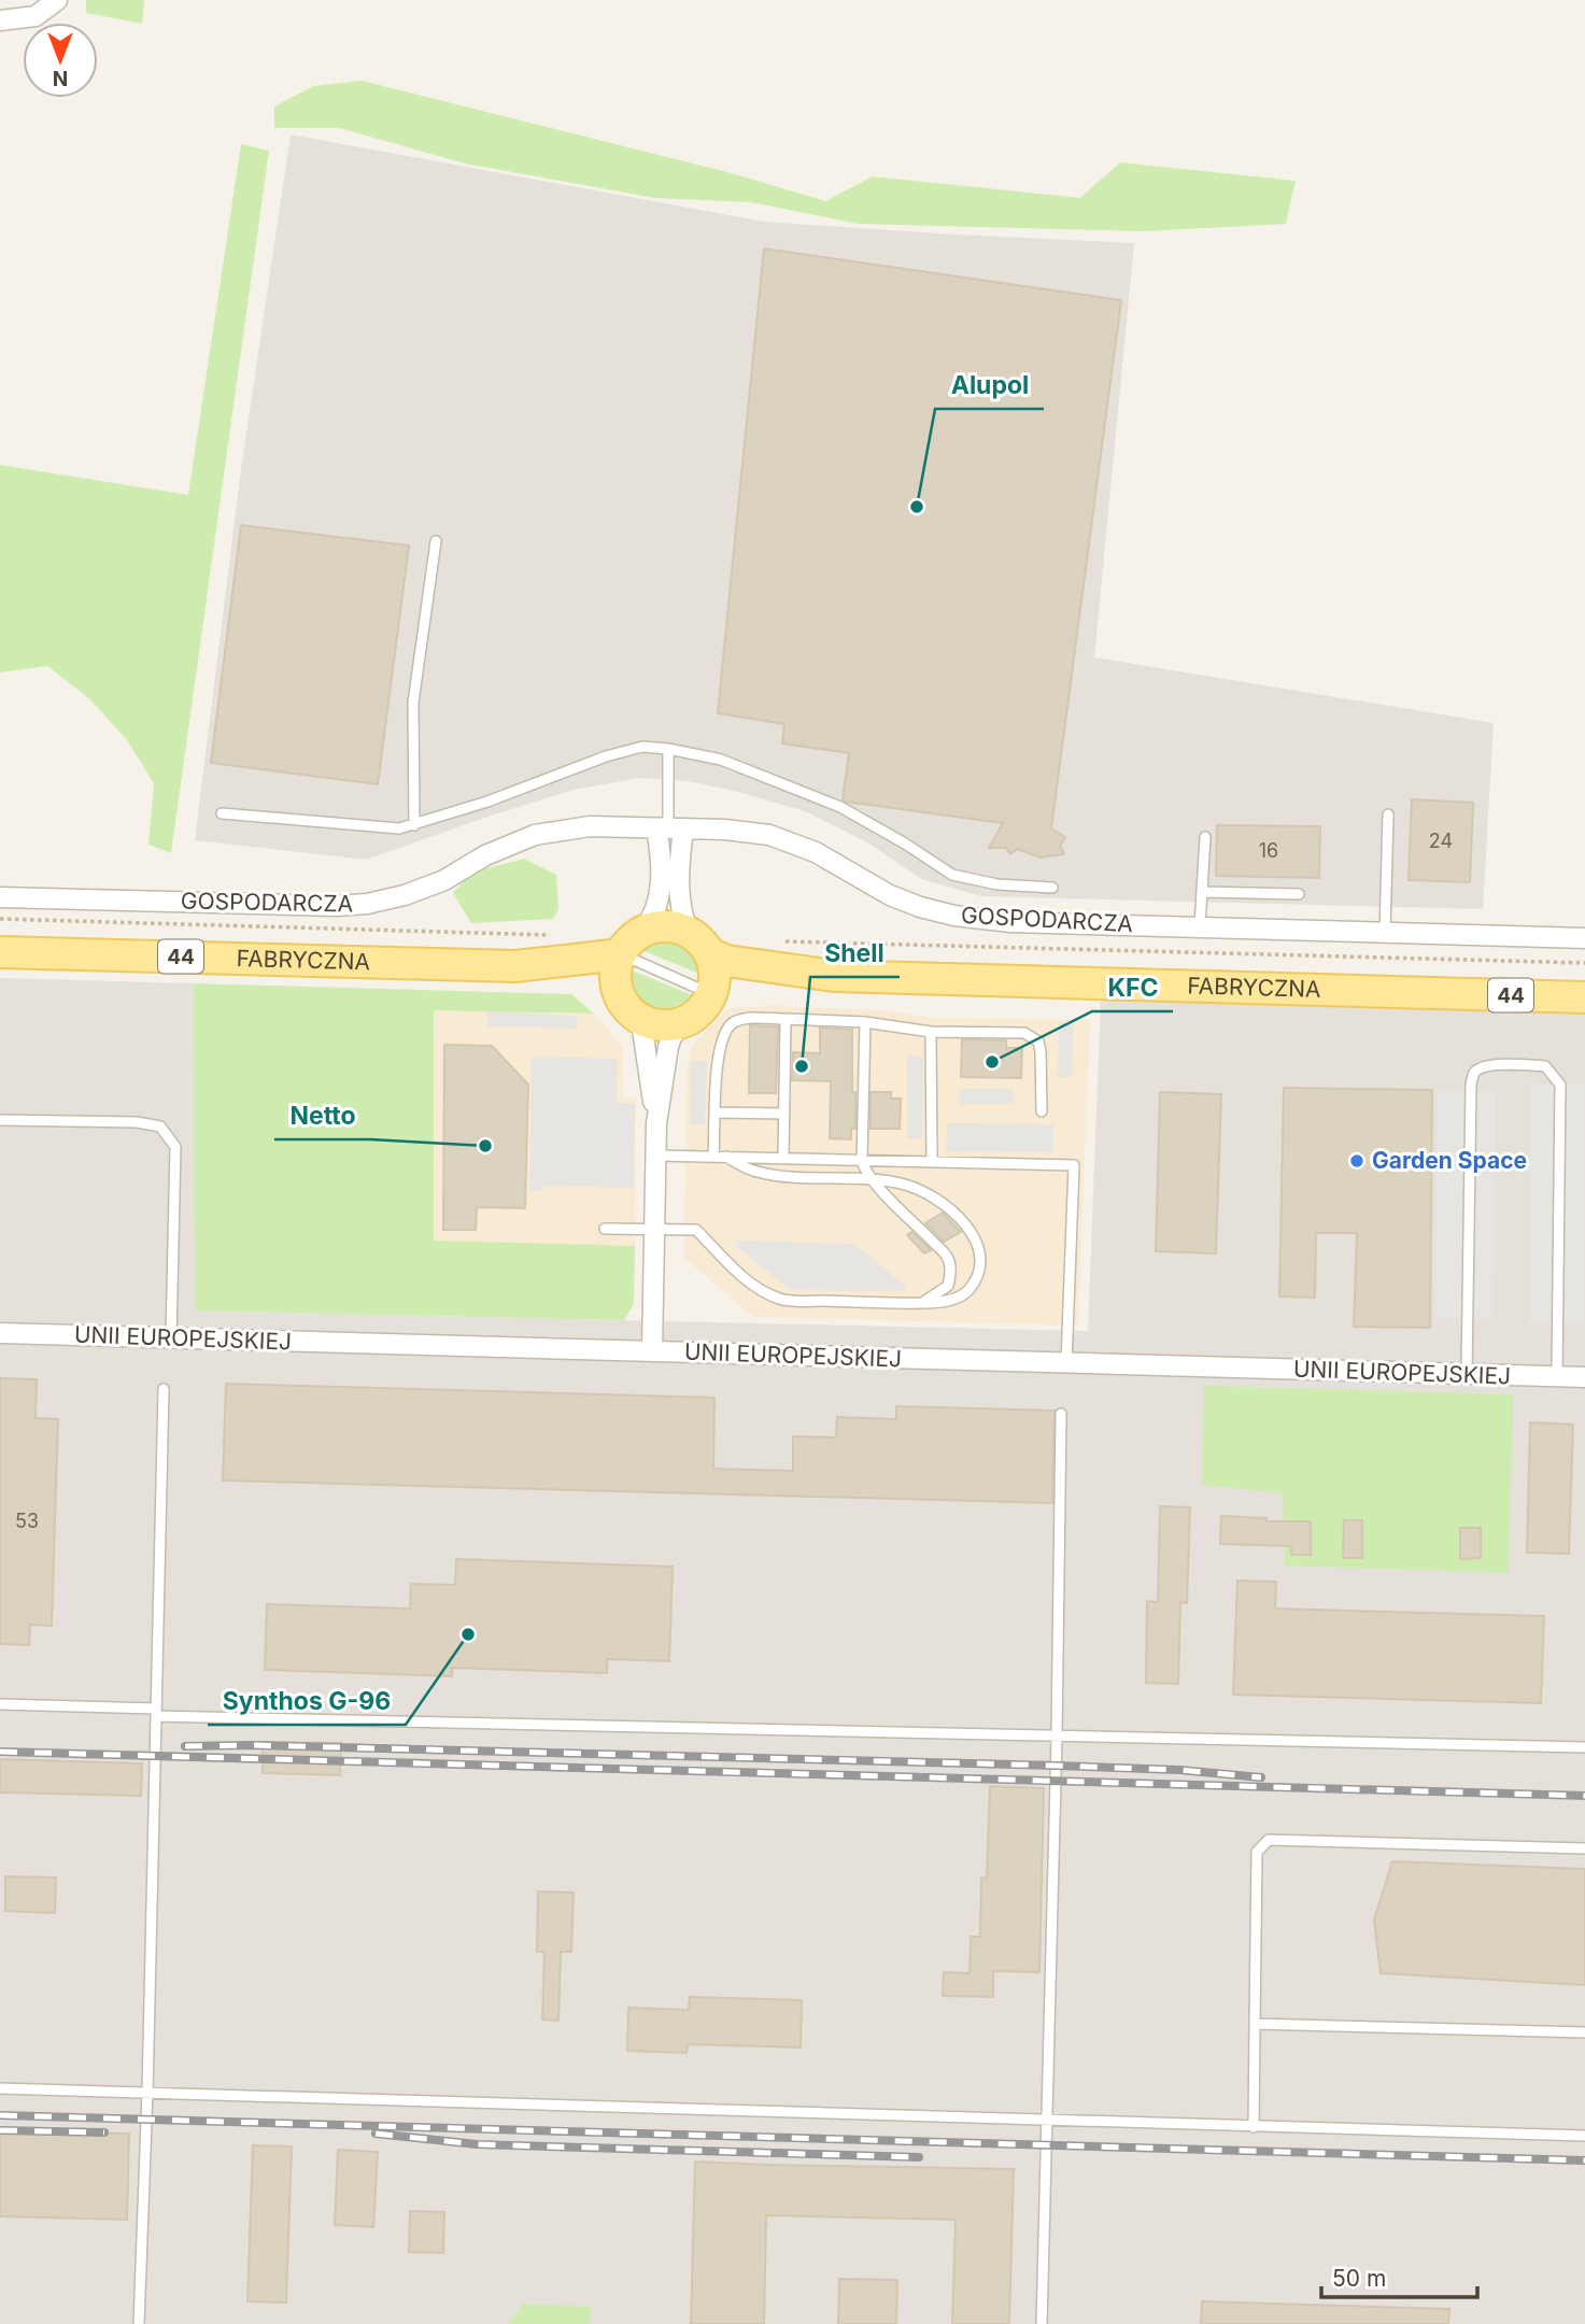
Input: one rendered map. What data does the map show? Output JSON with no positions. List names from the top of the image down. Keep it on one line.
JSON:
{"streets":{"main road":["44","FABRYCZNA"],"street":["GOSPODARCZA","UNII EUROPEJSKIEJ"]},"crossings":[["44","FABRYCZNA"]],"places":["Alupol","KFC","Shell","Netto","Garden Space","Synthos G-96"],"house_numbers":["24","16","53"],"scale_bar":"50 m","north":"bottom"}
